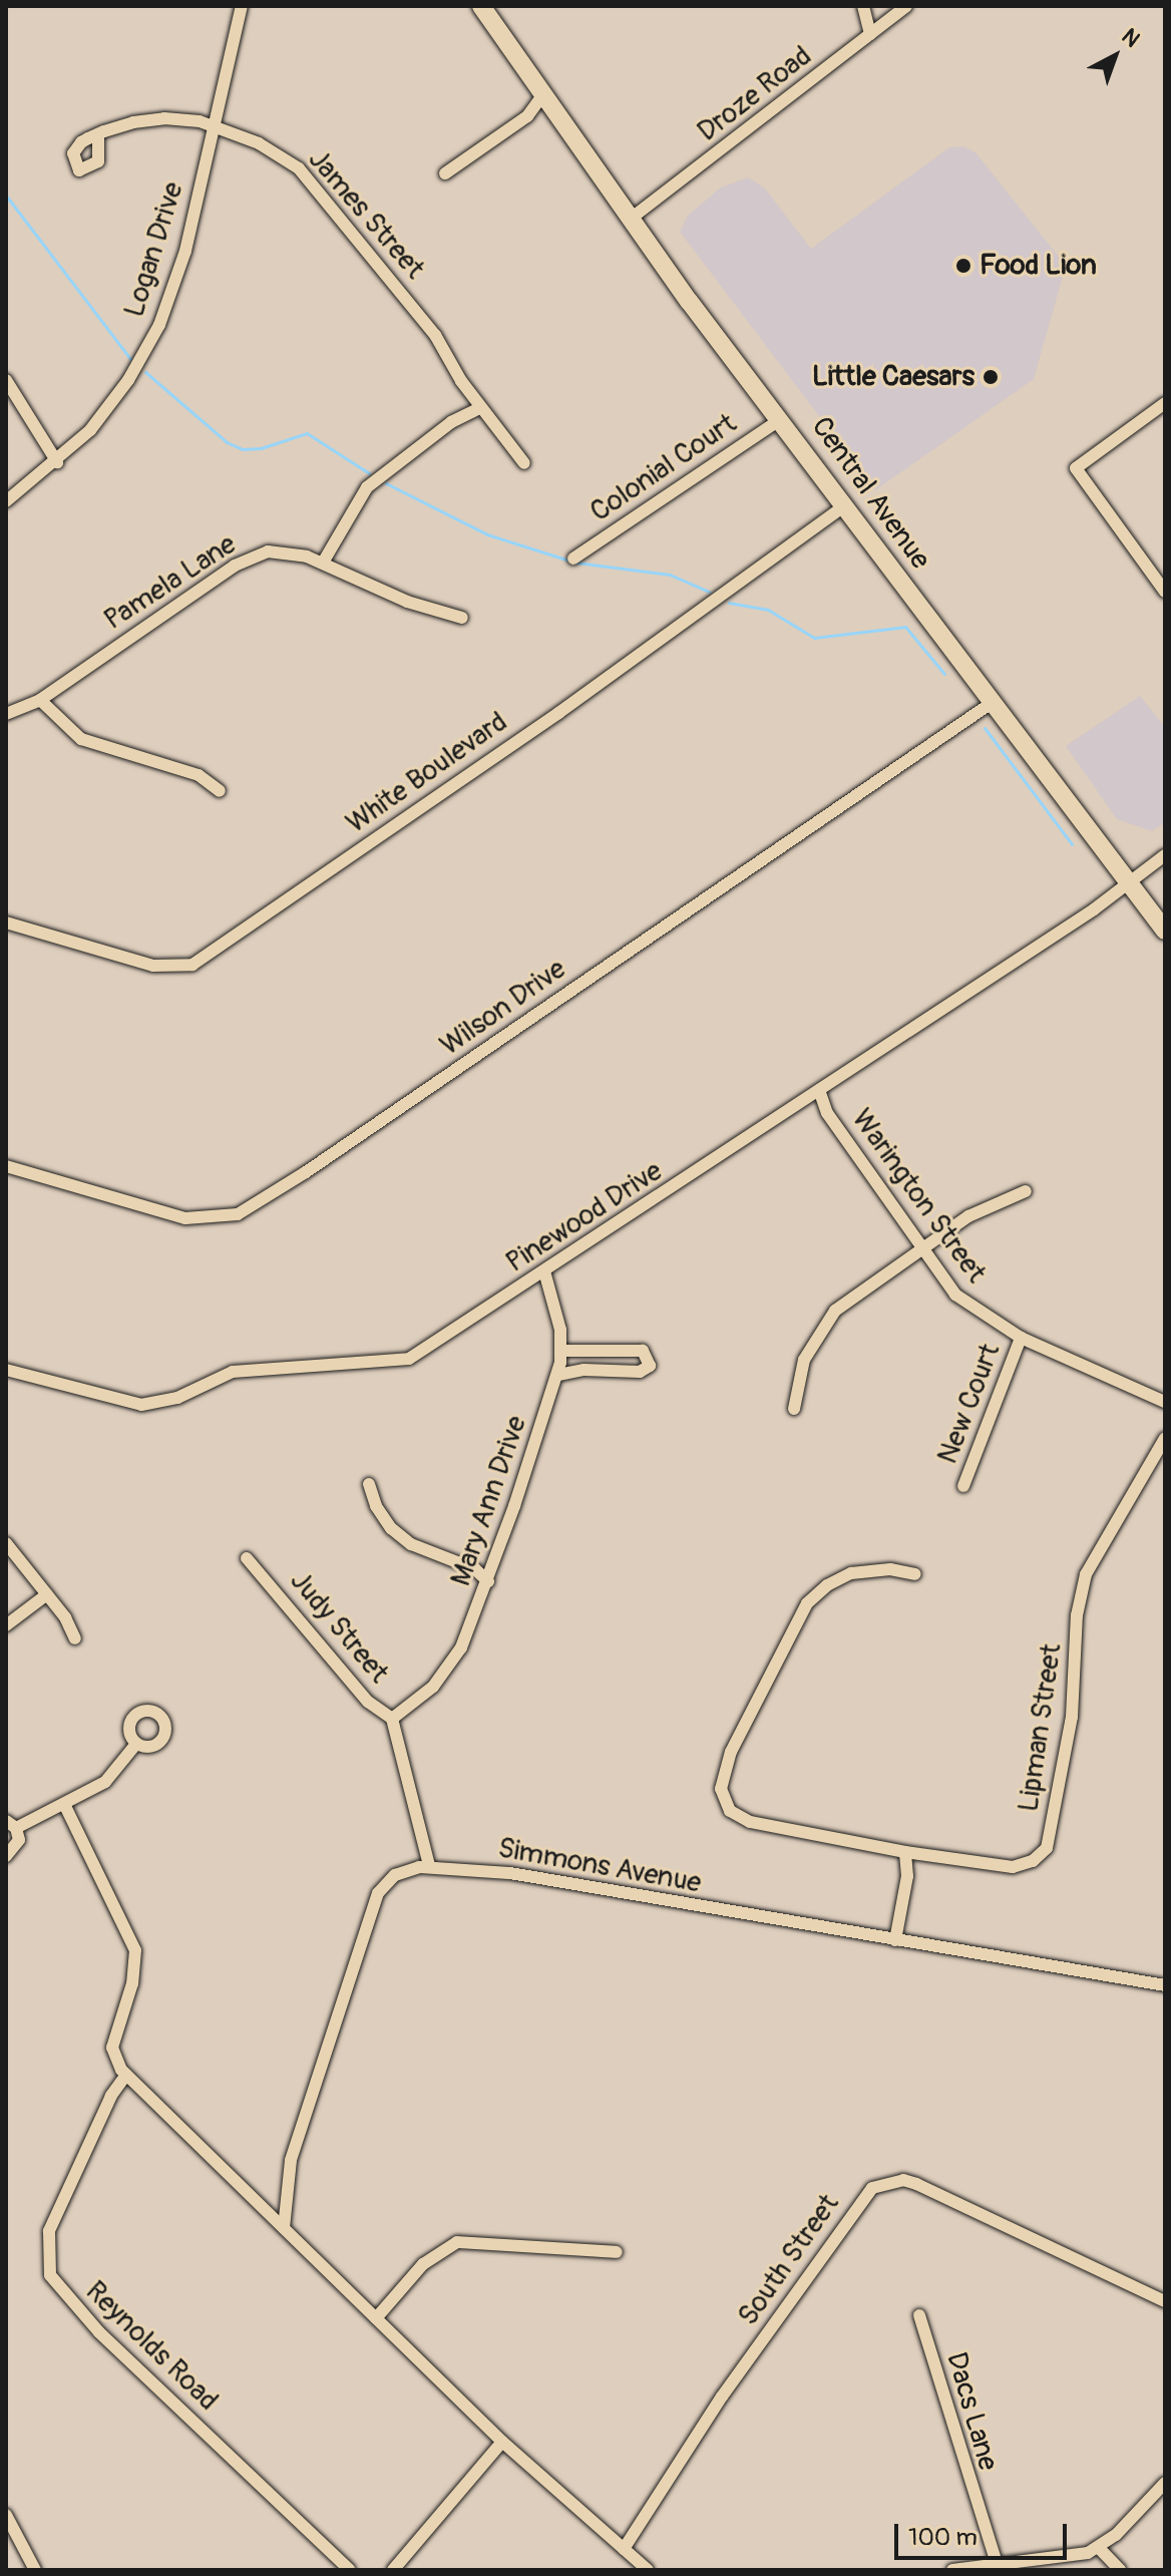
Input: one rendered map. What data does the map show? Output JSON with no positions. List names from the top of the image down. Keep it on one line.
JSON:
{"streets":{"street":["Droze Road","James Street","Logan Drive","Colonial Court","Central Avenue","Pamela Lane","White Boulevard","Wilson Drive","Warington Street","Pinewood Drive","New Court","Mary Ann Drive","Judy Street","Lipman Street","Simmons Avenue","South Street","Reynolds Road","Dacs Lane"]},"crossings":[["Droze Road","Central Avenue"],["James Street","Logan Drive"],["Colonial Court","Central Avenue"],["Central Avenue","White Boulevard"],["Central Avenue","Wilson Drive"],["Central Avenue","Pinewood Drive"],["Warington Street","Pinewood Drive"],["Warington Street","New Court"],["Pinewood Drive","Mary Ann Drive"],["Mary Ann Drive","Judy Street"],["Judy Street","Simmons Avenue"]],"places":["Food Lion","Little Caesars"],"scale_bar":"100 m","north":"top right"}
